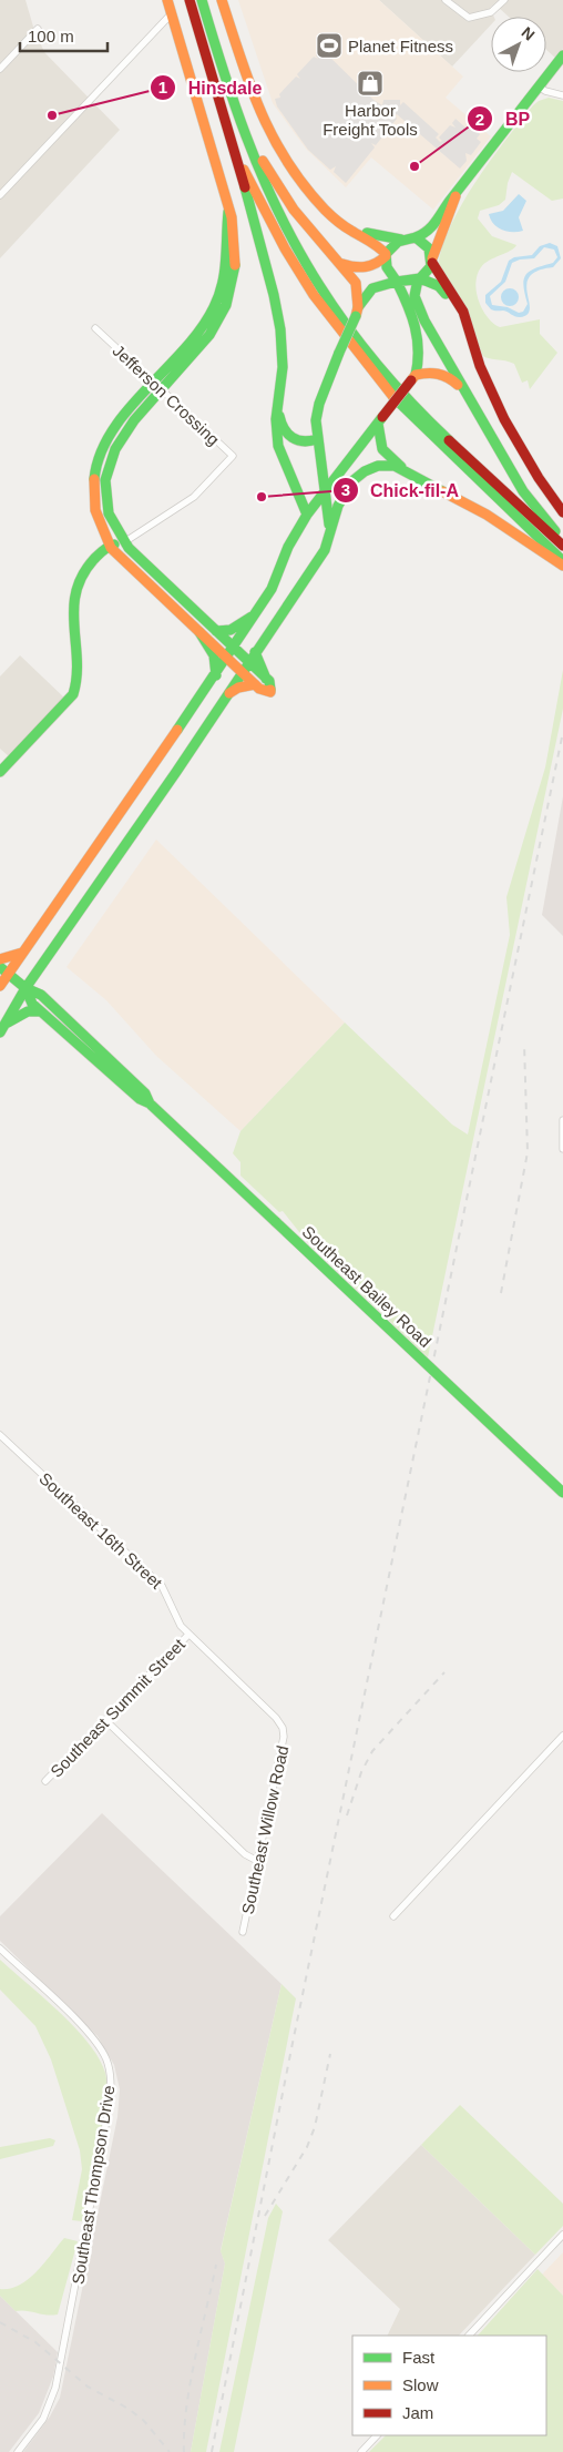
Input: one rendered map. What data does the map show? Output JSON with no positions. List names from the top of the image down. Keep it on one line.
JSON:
{"streets":{"main road":["Southeast Bailey Road"],"street":["Jefferson Crossing","Southeast 16th Street","Southeast Summit Street","Southeast Willow Road","Southeast Thompson Drive"]},"crossings":[["Southeast 16th Street","Southeast Summit Street"],["Southeast 16th Street","Southeast Willow Road"]],"places":{"sports":["Planet Fitness"],"shop":["Harbor Freight Tools"],"other":["Hinsdale","BP","Chick-fil-A"]},"legend":["Fast","Slow","Jam"],"scale_bar":"100 m","north":"top right"}
